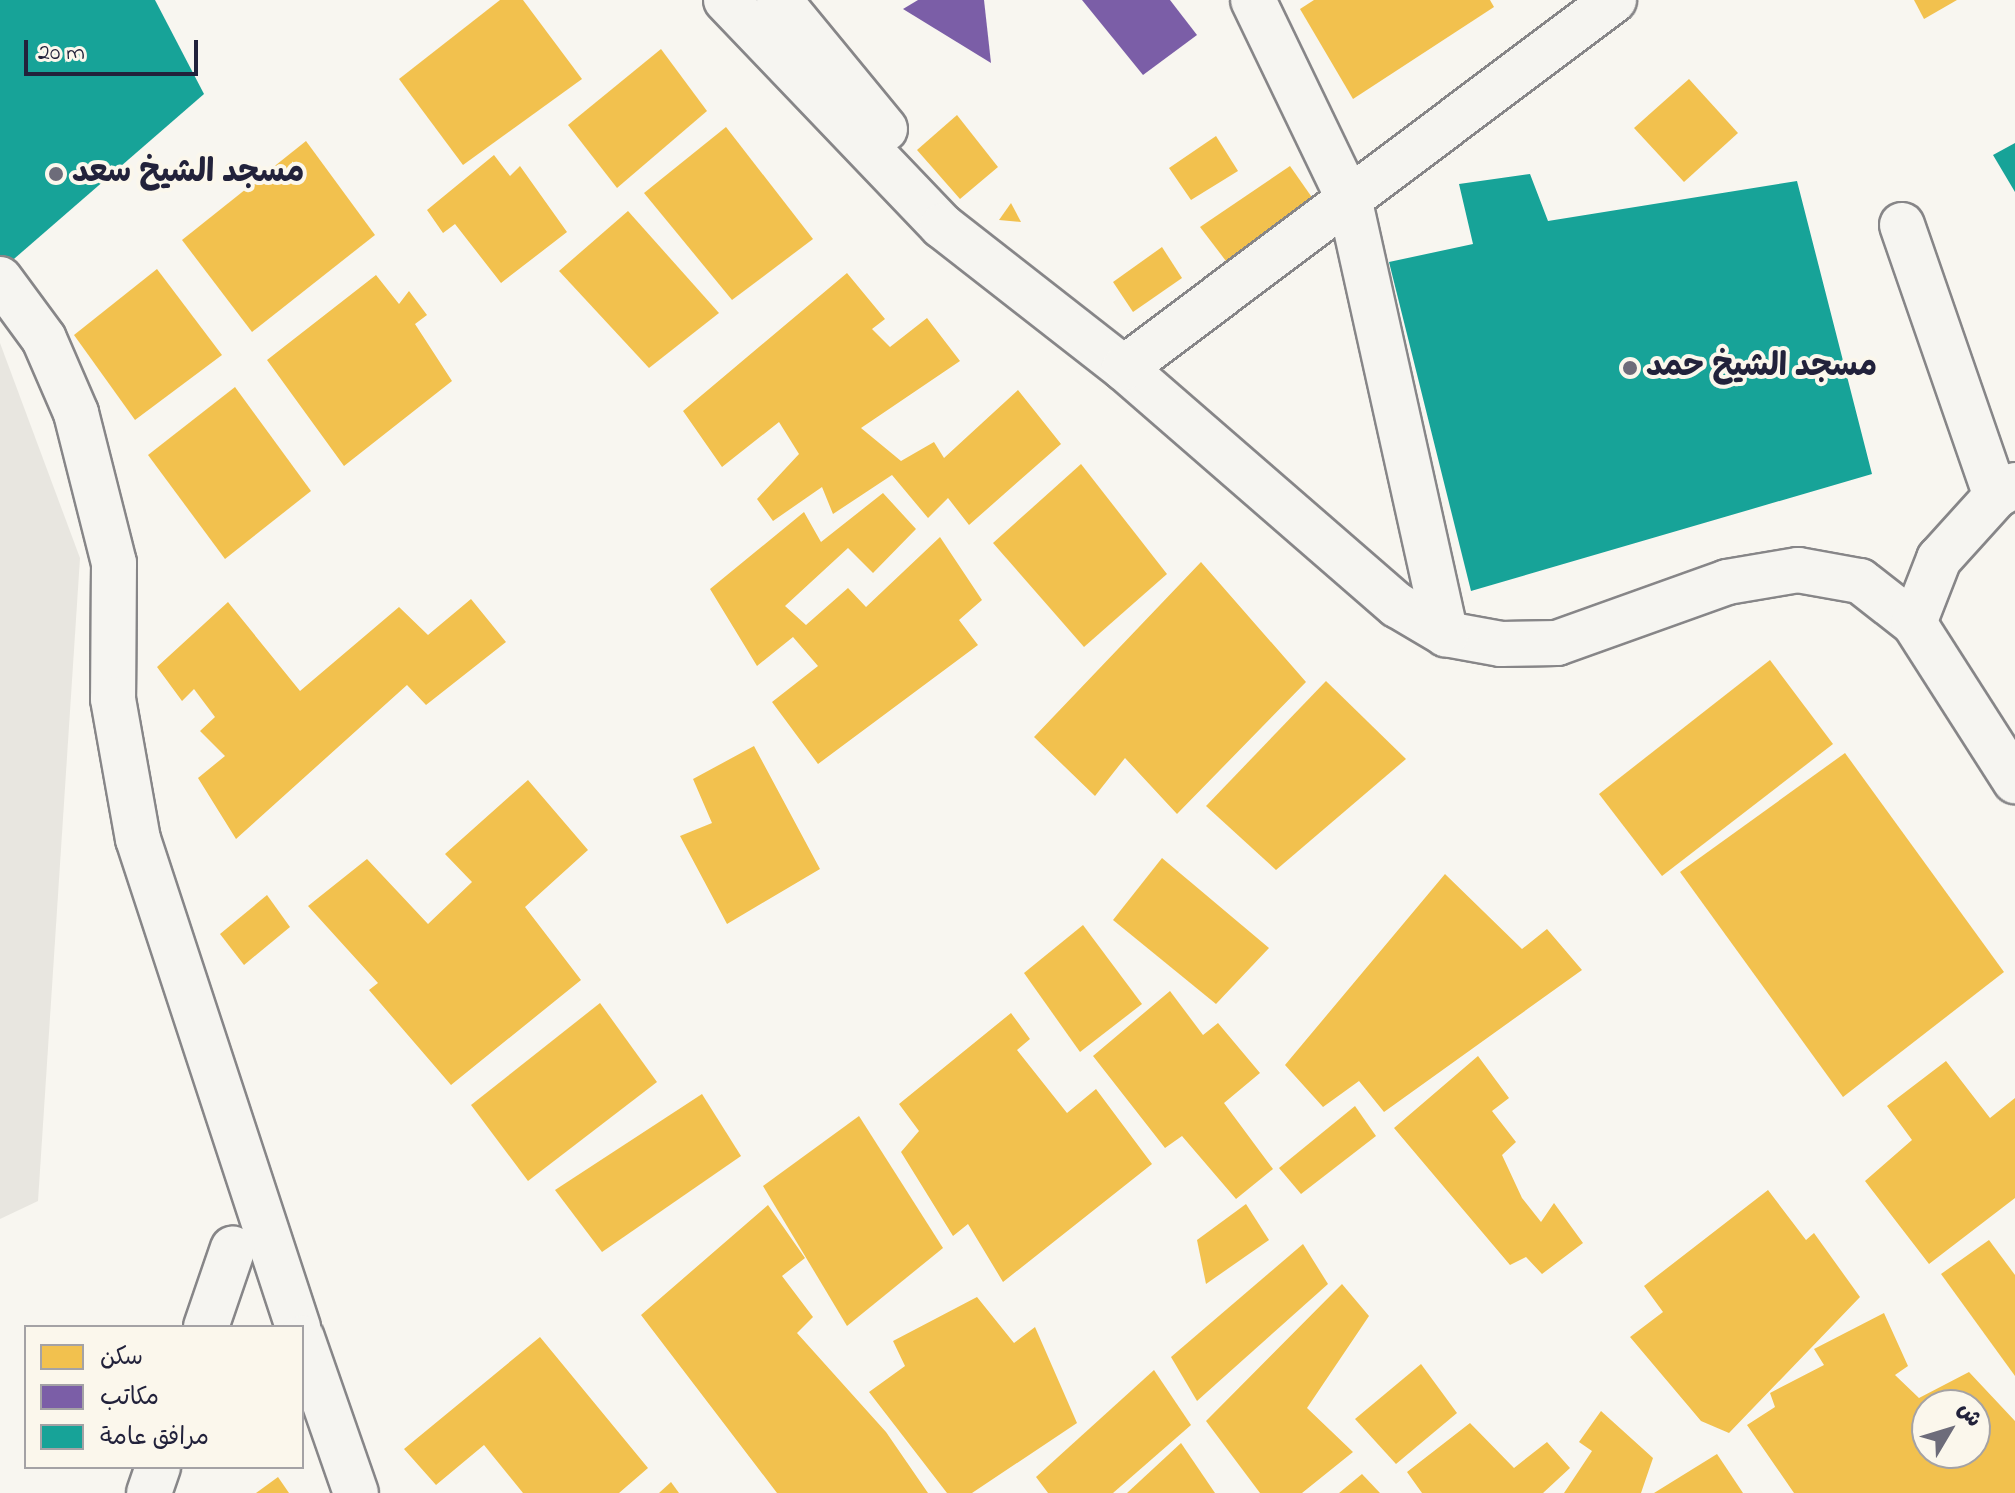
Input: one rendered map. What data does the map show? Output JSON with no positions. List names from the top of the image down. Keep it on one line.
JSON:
{"places":["مسجد الشيخ سعد","مسجد الشيخ حمد"],"legend":["سكن","مكاتب","مرافق عامة"],"scale_bar":"20 m","north":"top right"}
